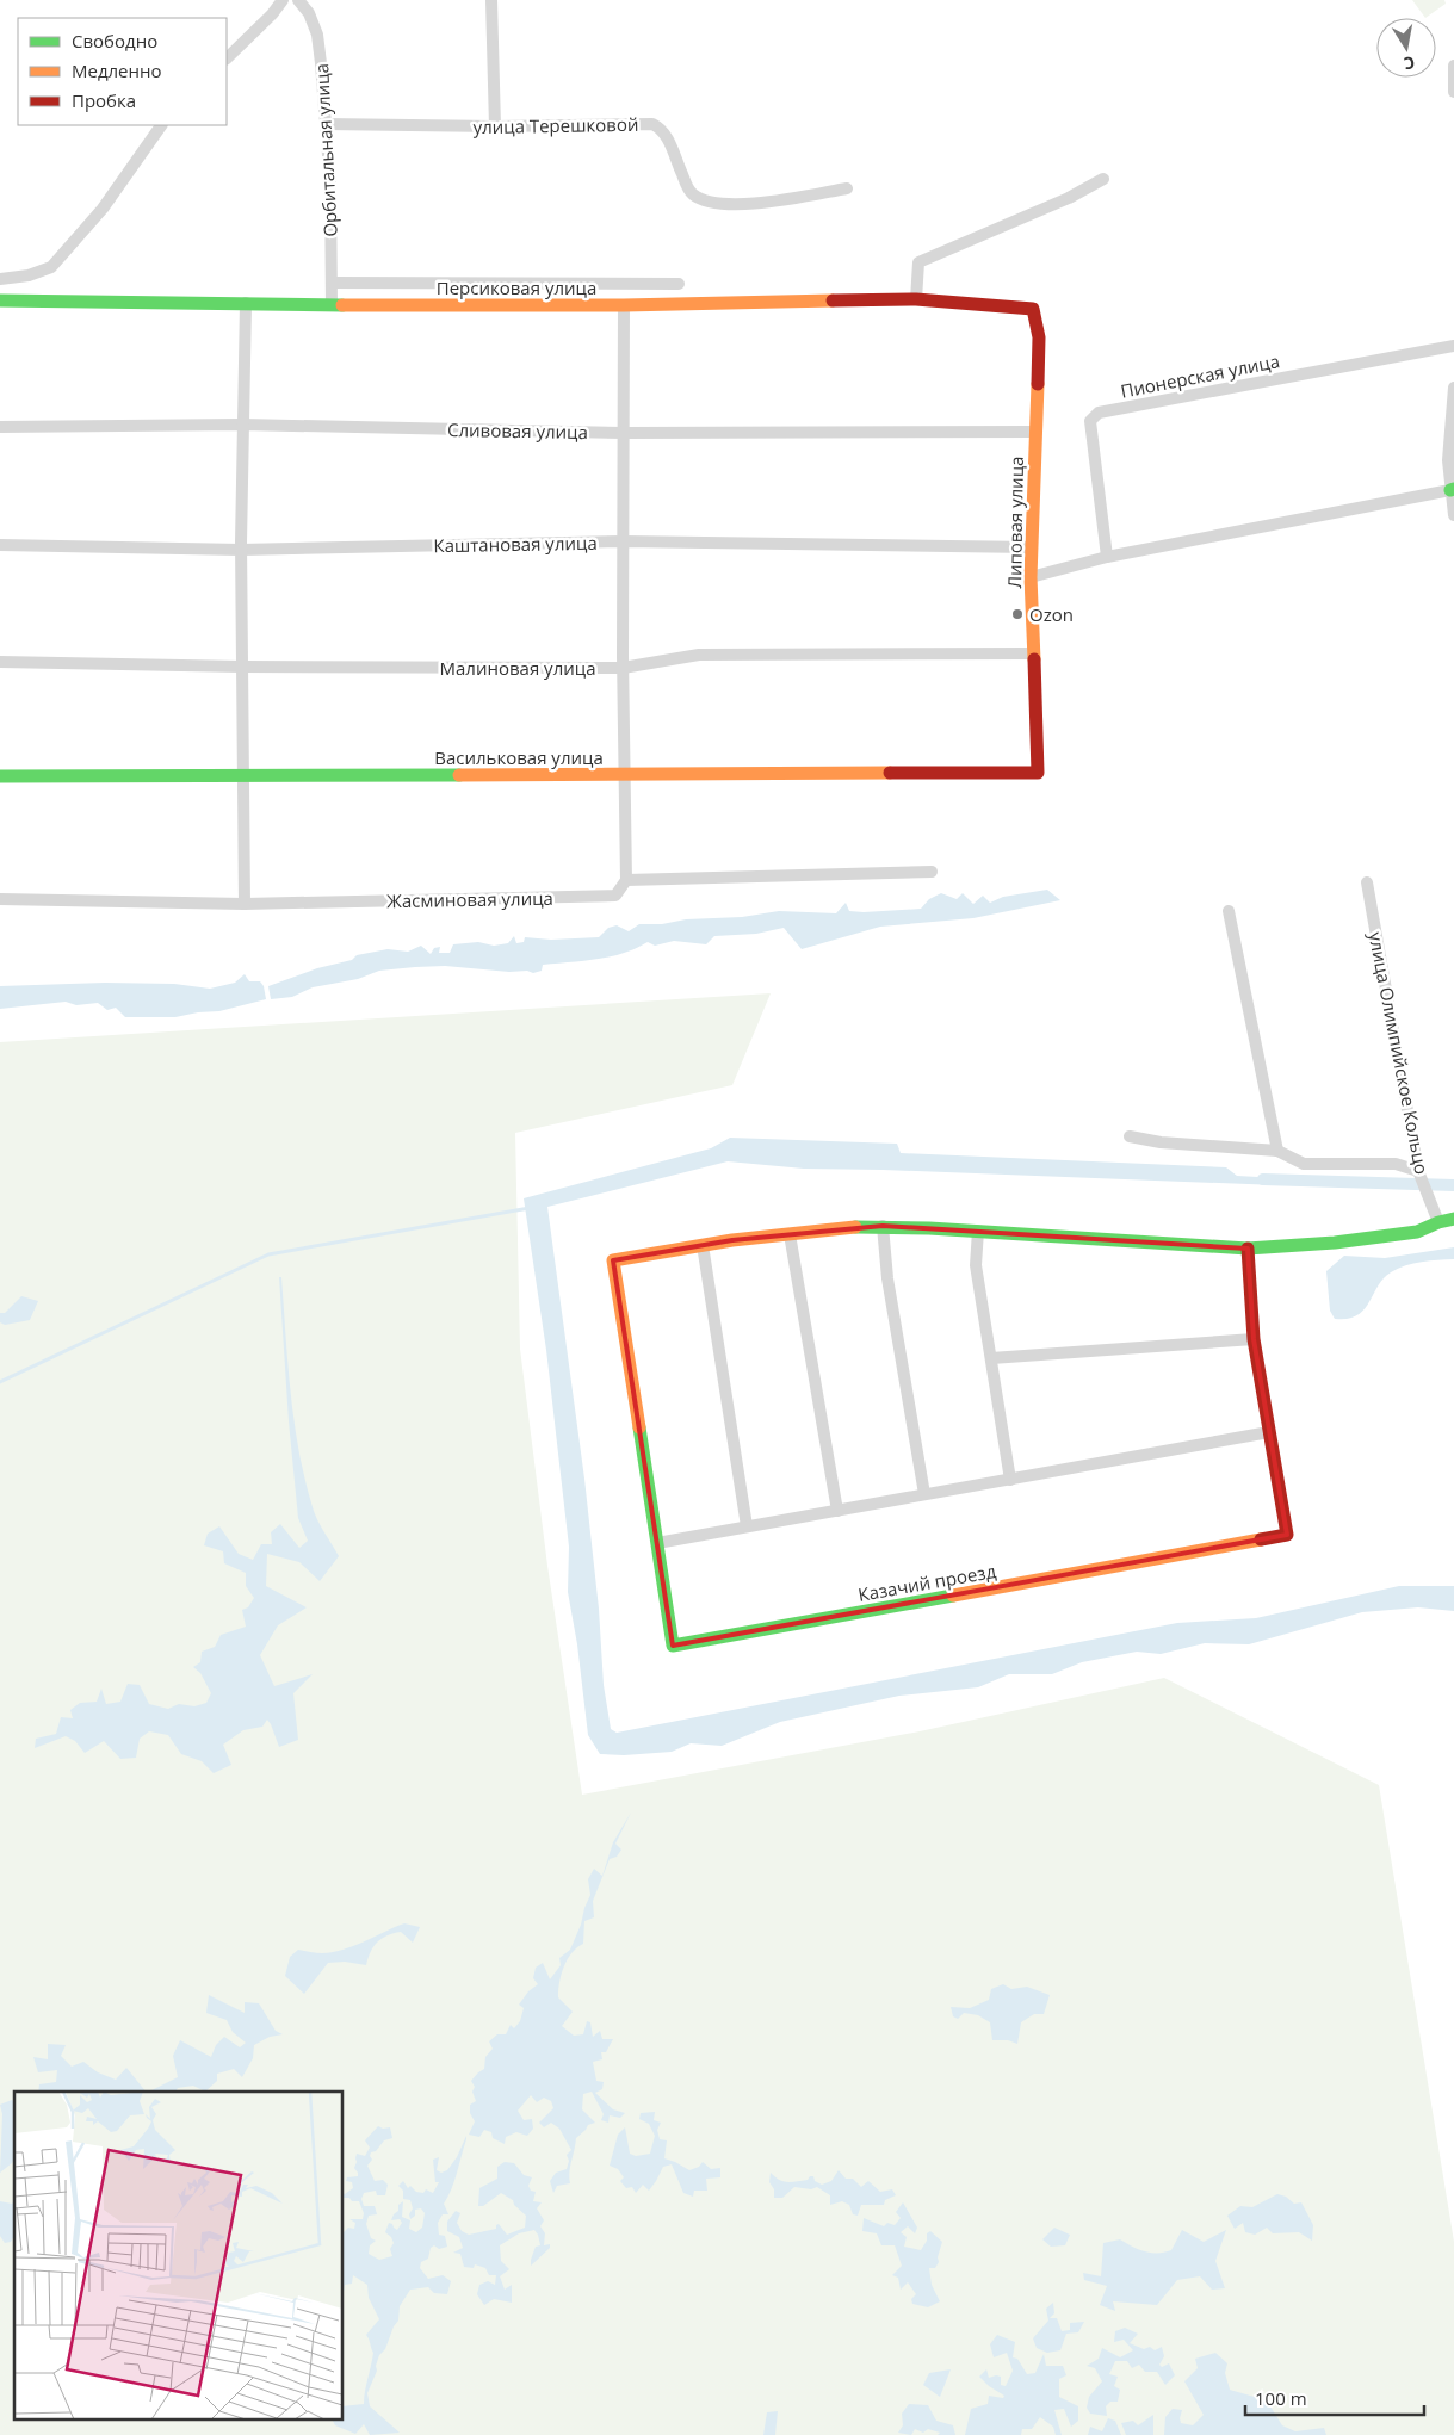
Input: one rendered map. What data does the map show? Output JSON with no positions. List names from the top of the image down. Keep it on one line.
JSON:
{"streets":{"street":["улица Терешковой","Орбитальная улица","Персиковая улица","Пионерская улица","Сливовая улица","Липовая улица","Каштановая улица","Малиновая улица","Васильковая улица","Жасминовая улица","улица Олимпийское Кольцо","Казачий проезд"]},"crossings":[["улица Терешковой","Орбитальная улица"],["Орбитальная улица","Персиковая улица"],["Персиковая улица","Липовая улица"],["Сливовая улица","Липовая улица"],["Липовая улица","Каштановая улица"],["Липовая улица","Малиновая улица"],["Липовая улица","Васильковая улица"]],"places":["Ozon"],"legend":["Свободно","Медленно","Пробка"],"scale_bar":"100 m","north":"bottom"}
